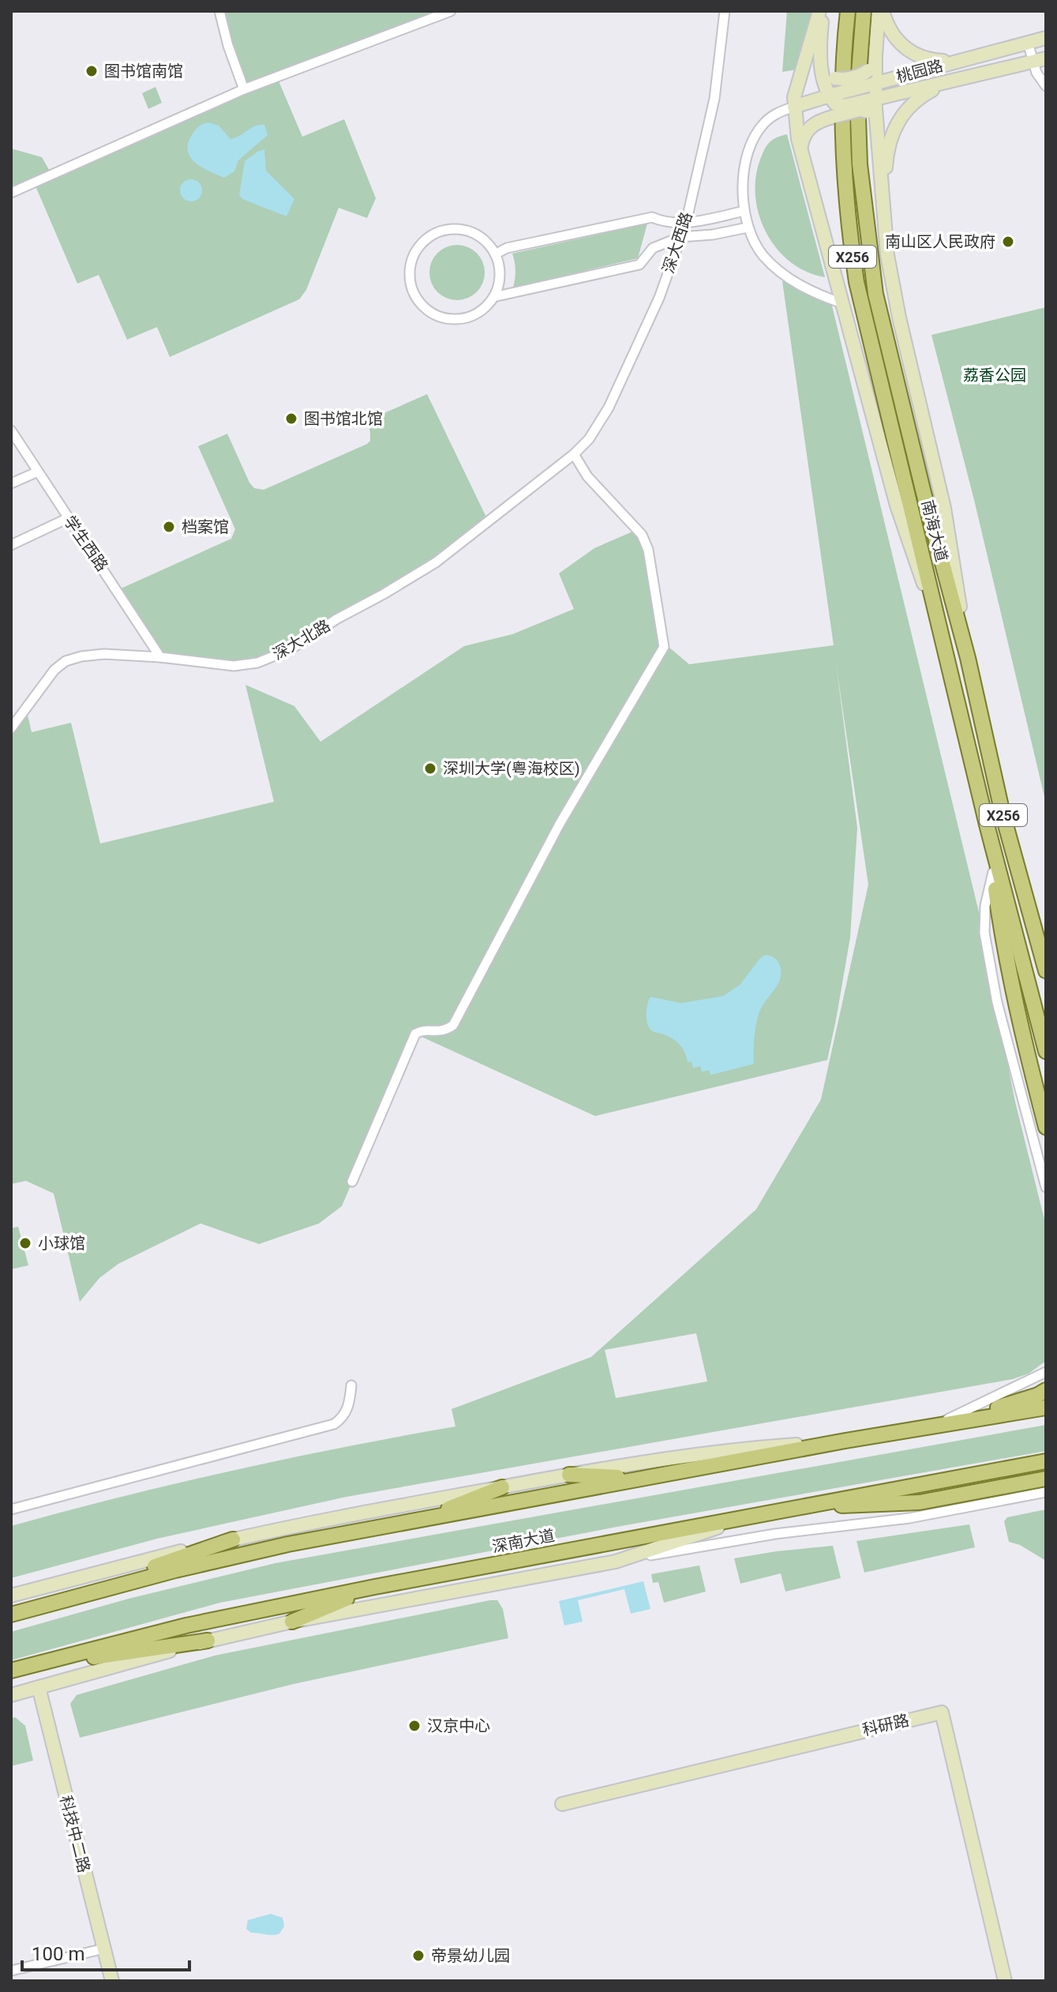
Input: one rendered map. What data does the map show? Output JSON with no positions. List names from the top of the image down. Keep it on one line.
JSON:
{"streets":{"main road":["桃园路","X256","南海大道","深南大道","科研路","科技中二路"],"street":["深大西路","学生西路","深大北路"]},"crossings":[["深大西路","深大北路"],["学生西路","深大北路"]],"parks":["荔香公园"],"places":["图书馆南馆","南山区人民政府","图书馆北馆","档案馆","深圳大学(粤海校区)","小球馆","汉京中心","帝景幼儿园"],"scale_bar":"100 m"}
